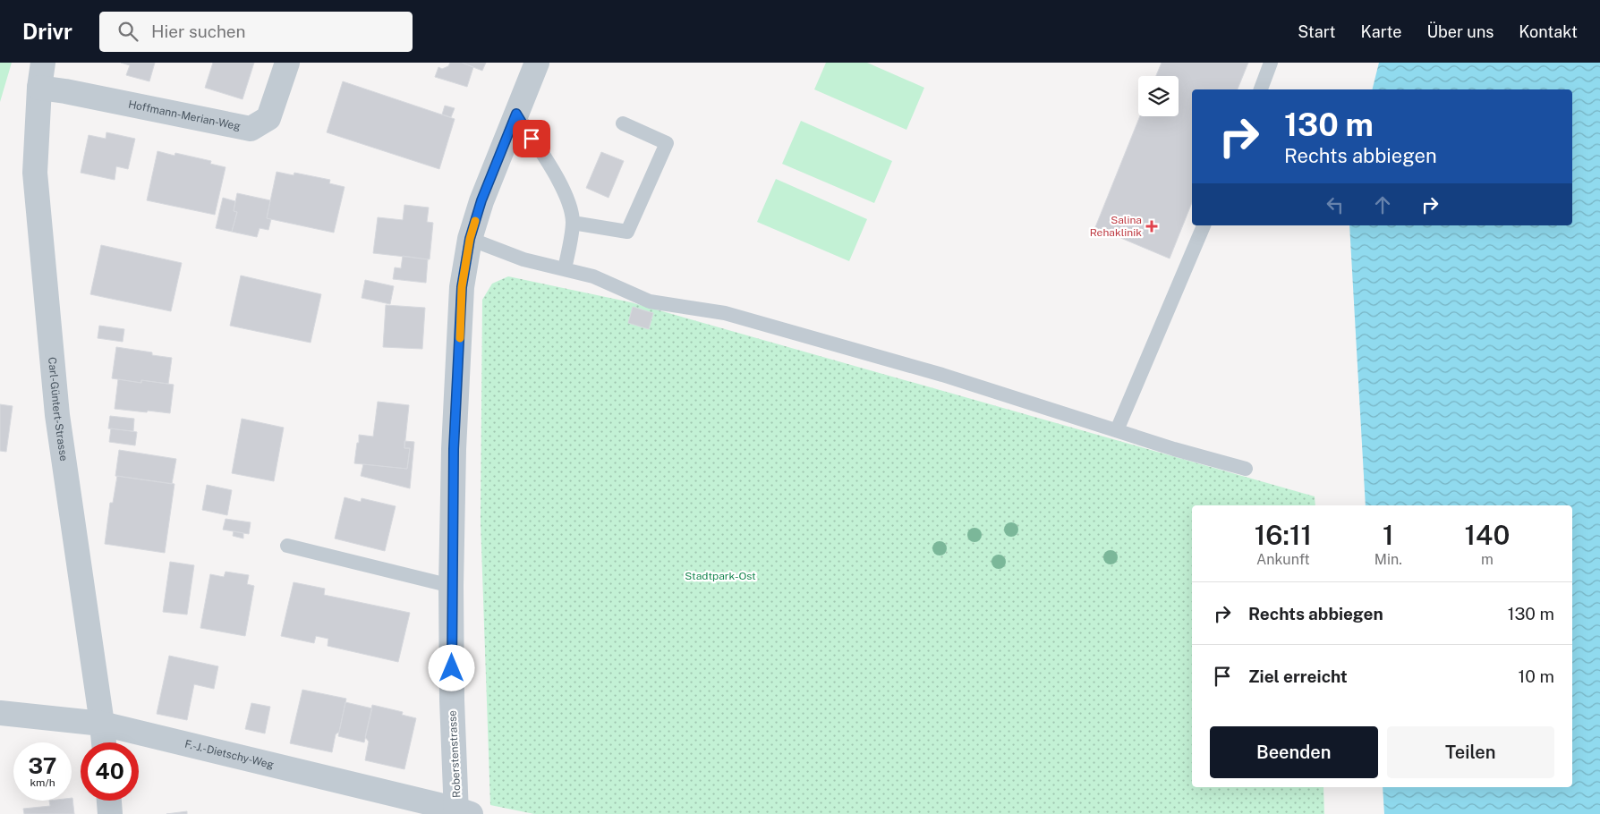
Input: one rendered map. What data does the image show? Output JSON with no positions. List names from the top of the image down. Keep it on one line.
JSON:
{"streets":{"street":["Hoffmann-Merian-Weg","Carl-Güntert-Strasse","Roberstenstrasse","F.-J.-Dietschy-Weg"]},"crossings":[["Hoffmann-Merian-Weg","Carl-Güntert-Strasse"],["Carl-Güntert-Strasse","F.-J.-Dietschy-Weg"],["Roberstenstrasse","F.-J.-Dietschy-Weg"]],"parks":["Stadtpark-Ost"],"places":{"health":["Salina Rehaklinik"]},"page":{"header":"Drivr","search":"Hier suchen","nav":["Start","Karte","Über uns","Kontakt"],"turn":["130 m","Rechts abbiegen"],"eta":["16:11","Ankunft","1","Min.","140","m"],"list":[{"name":"Rechts abbiegen","value":"130 m"},{"name":"Ziel erreicht","value":"10 m"}],"buttons":["Beenden","Teilen"],"speed":"37 km/h","limit":"40"}}
